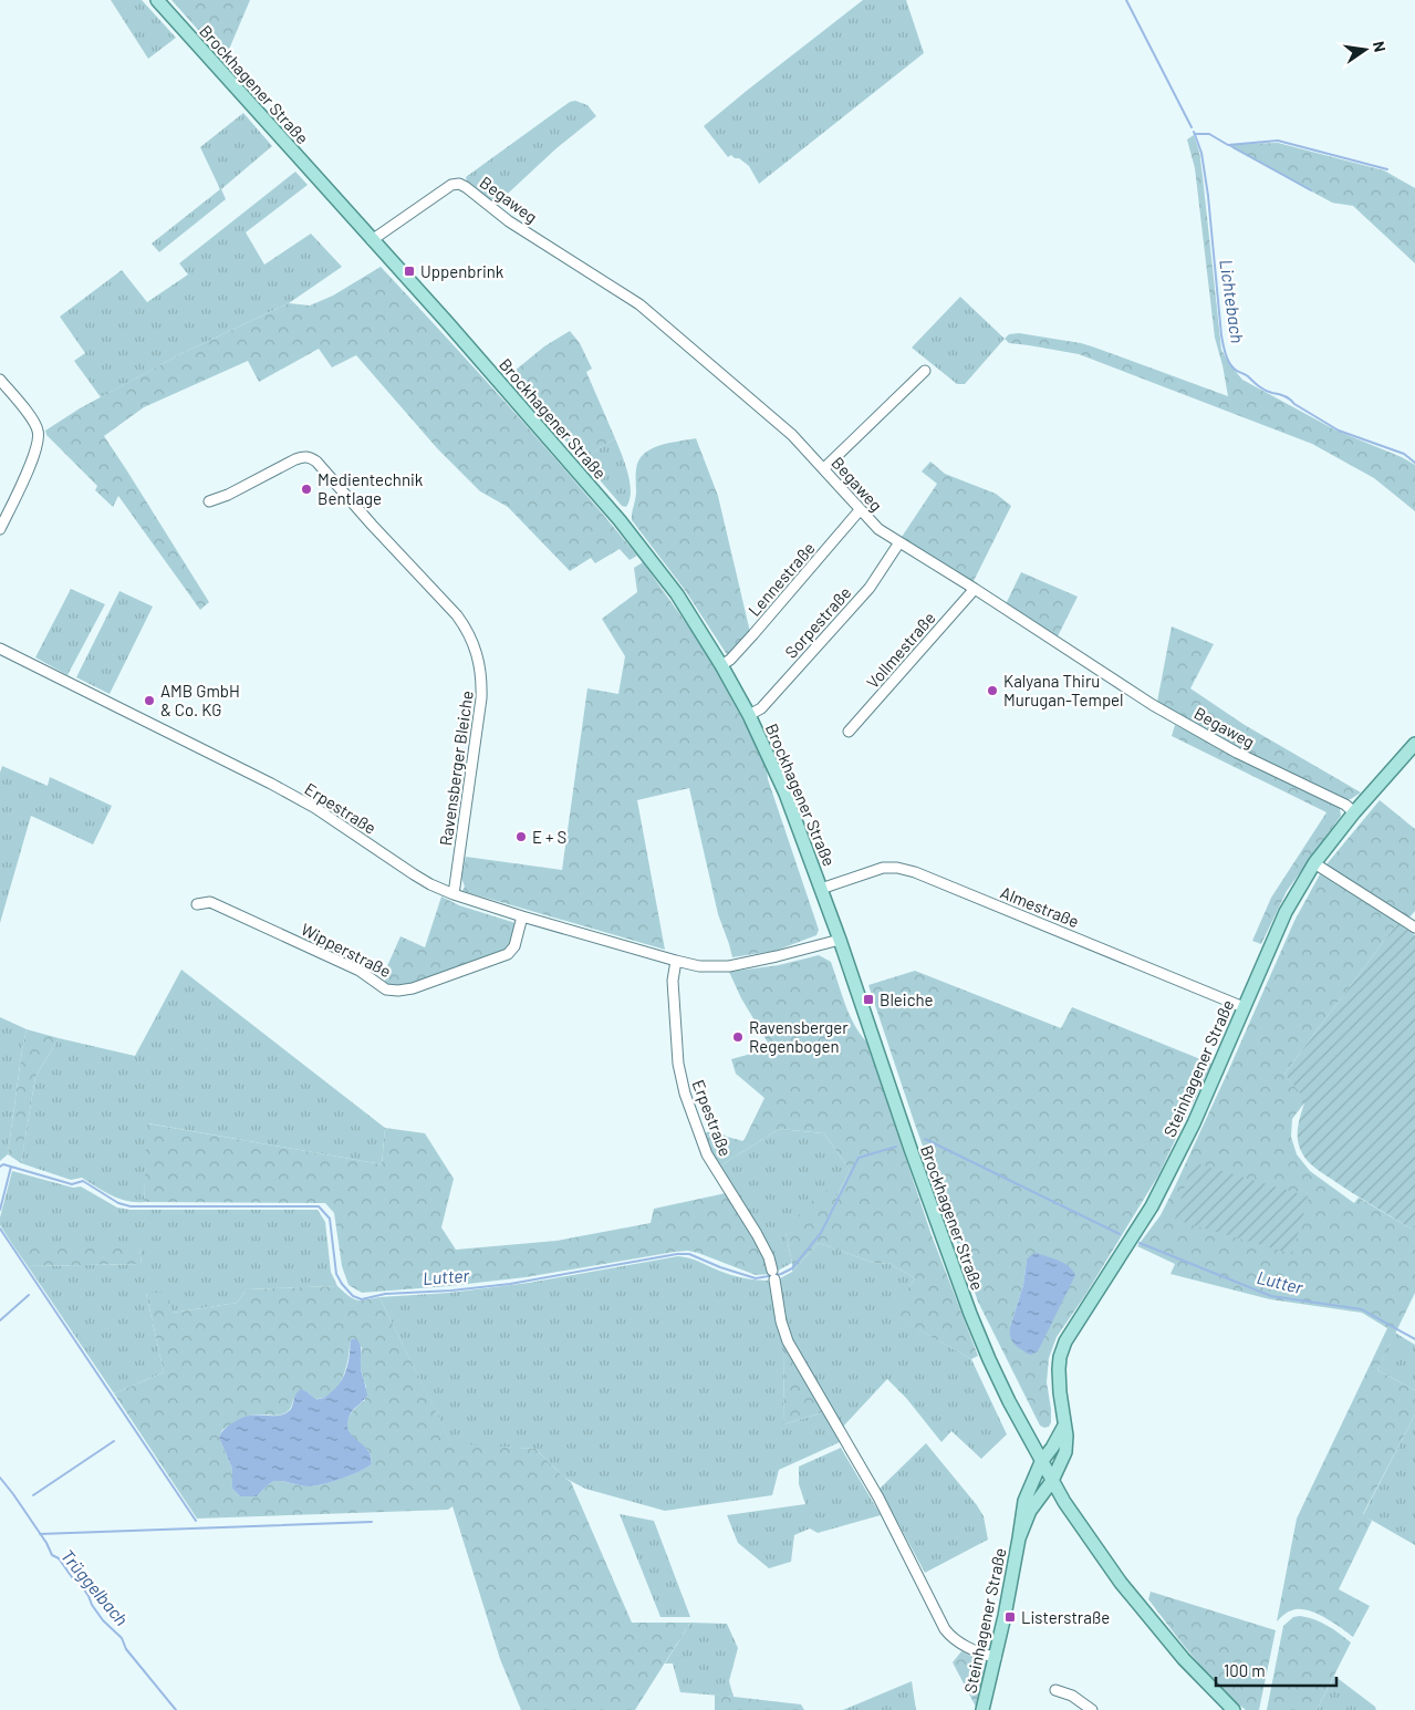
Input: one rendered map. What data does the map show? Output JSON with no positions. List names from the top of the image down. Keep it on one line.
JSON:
{"streets":{"main road":["Brockhagener Straße","Steinhagener Straße"],"street":["Begaweg","Lennestraße","Sorpestraße","Vollmestraße","Ravensberger Bleiche","Erpestraße","Almestraße","Wipperstraße"]},"crossings":[["Brockhagener Straße","Begaweg"],["Brockhagener Straße","Lennestraße"],["Brockhagener Straße","Sorpestraße"],["Brockhagener Straße","Erpestraße"],["Brockhagener Straße","Almestraße"],["Brockhagener Straße","Steinhagener Straße"],["Begaweg","Lennestraße"],["Begaweg","Sorpestraße"],["Begaweg","Vollmestraße"],["Begaweg","Steinhagener Straße"],["Ravensberger Bleiche","Erpestraße"],["Erpestraße","Wipperstraße"],["Erpestraße","Steinhagener Straße"],["Almestraße","Steinhagener Straße"]],"water":["Lichtebach","Lutter","Trüggelbach"],"places":{"transit":["Uppenbrink","Bleiche","Listerstraße"],"other":["Medientechnik Bentlage","Kalyana Thiru Murugan-Tempel","AMB GmbH & Co. KG","E + S","Ravensberger Regenbogen"]},"scale_bar":"100 m","north":"right"}
